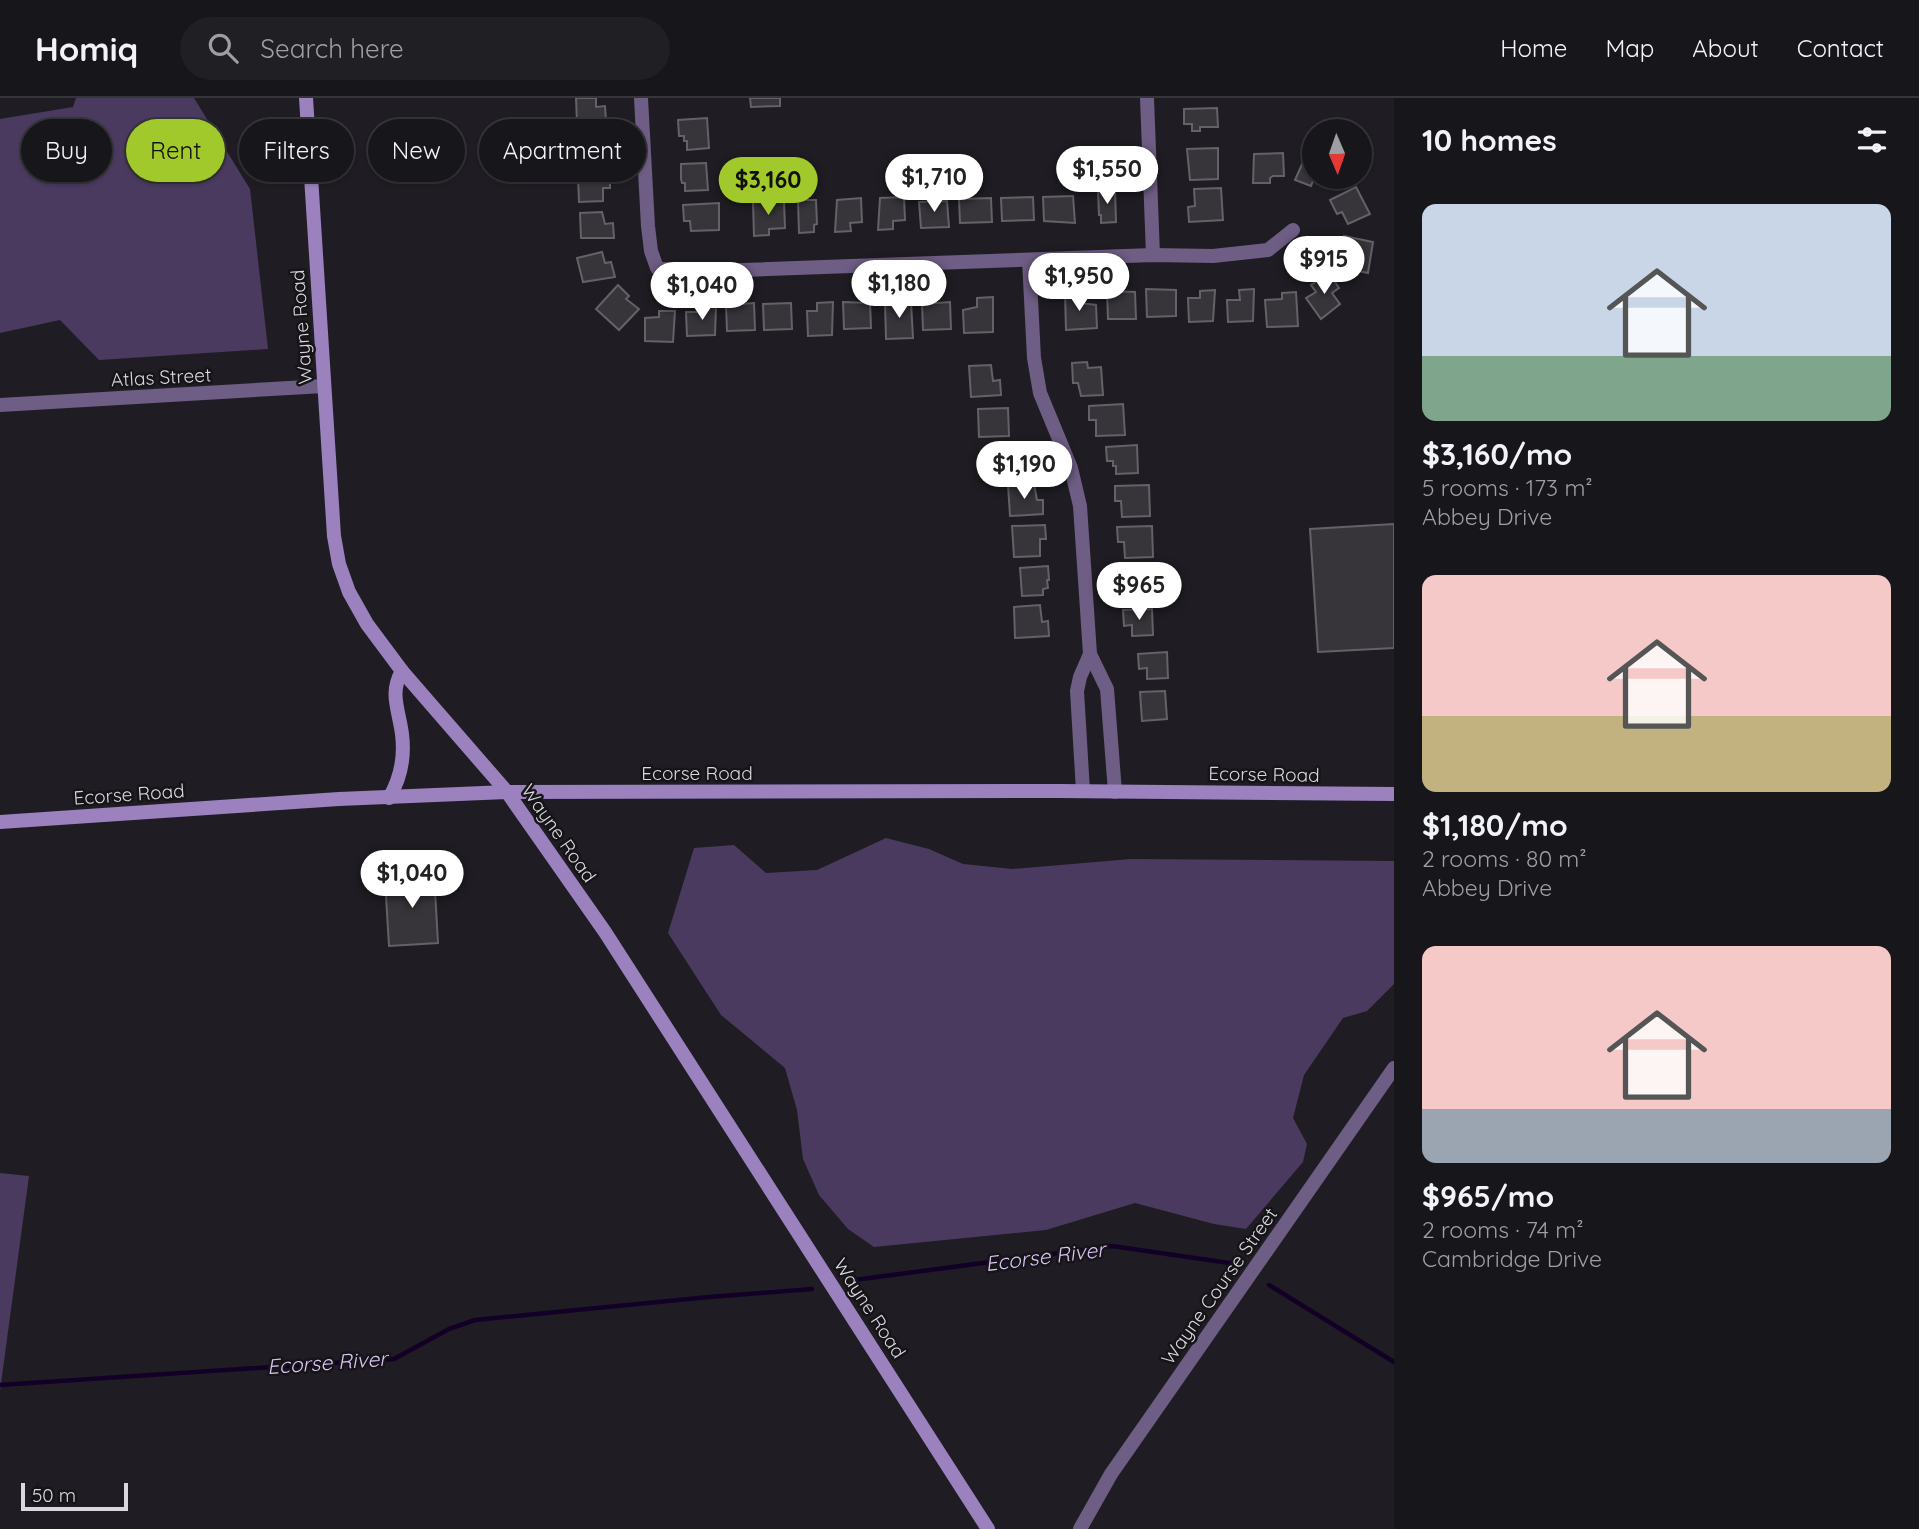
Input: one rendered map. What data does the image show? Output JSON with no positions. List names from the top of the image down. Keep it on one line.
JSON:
{"streets":{"main road":["Wayne Road","Ecorse Road"],"street":["Atlas Street","Wayne Course Street"]},"crossings":[["Wayne Road","Atlas Street"],["Wayne Road","Ecorse Road"]],"water":["Ecorse River"],"scale_bar":"50 m","north":"bottom","page":{"header":"Homiq","search":"Search here","nav":["Home","Map","About","Contact"],"heading":"10 homes","chip":["Buy","Rent","Filters","New","Apartment"],"price":["$1,550","$1,710","$3,160","$915","$1,950","$1,180","$1,040","$1,190","$965","$1,040"],"list":[{"name":"$3,160/mo","note":"5 rooms · 173 m² · Abbey Drive"},{"name":"$1,180/mo","note":"2 rooms · 80 m² · Abbey Drive"},{"name":"$965/mo","note":"2 rooms · 74 m² · Cambridge Drive"}],"scale":"50 m"}}
